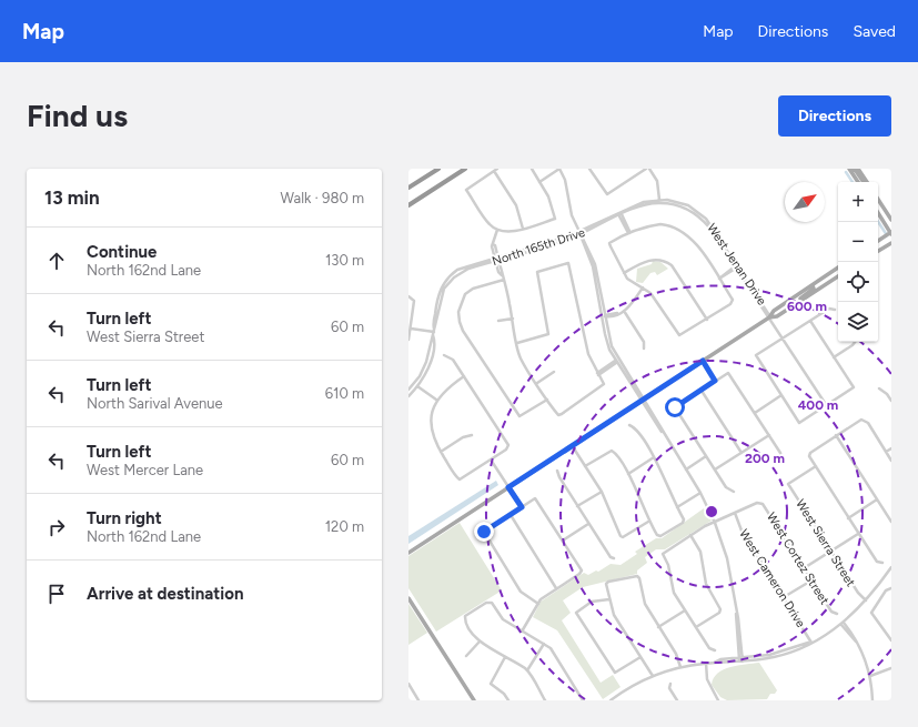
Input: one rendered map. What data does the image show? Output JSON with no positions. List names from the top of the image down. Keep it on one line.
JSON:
{"streets":{"street":["North 165th Drive","West Jenan Drive","West Sierra Street","West Cortez Street","West Cameron Drive"]},"crossings":[["North 165th Drive","West Jenan Drive"],["West Cortez Street","West Cameron Drive"]],"north":"top right","page":{"header":"Map","nav":["Map","Directions","Saved"],"buttons":"Directions","title":"Find us","heading":["13 min","Walk · 980 m"],"map_buttons":["+","−"],"list":[["Continue","North 162nd Lane","130 m"],["Turn left","West Sierra Street","60 m"],["Turn left","North Sarival Avenue","610 m"],["Turn left","West Mercer Lane","60 m"],["Turn right","North 162nd Lane","120 m"],"Arrive at destination"]},"rings":["600 m","400 m","200 m"]}
